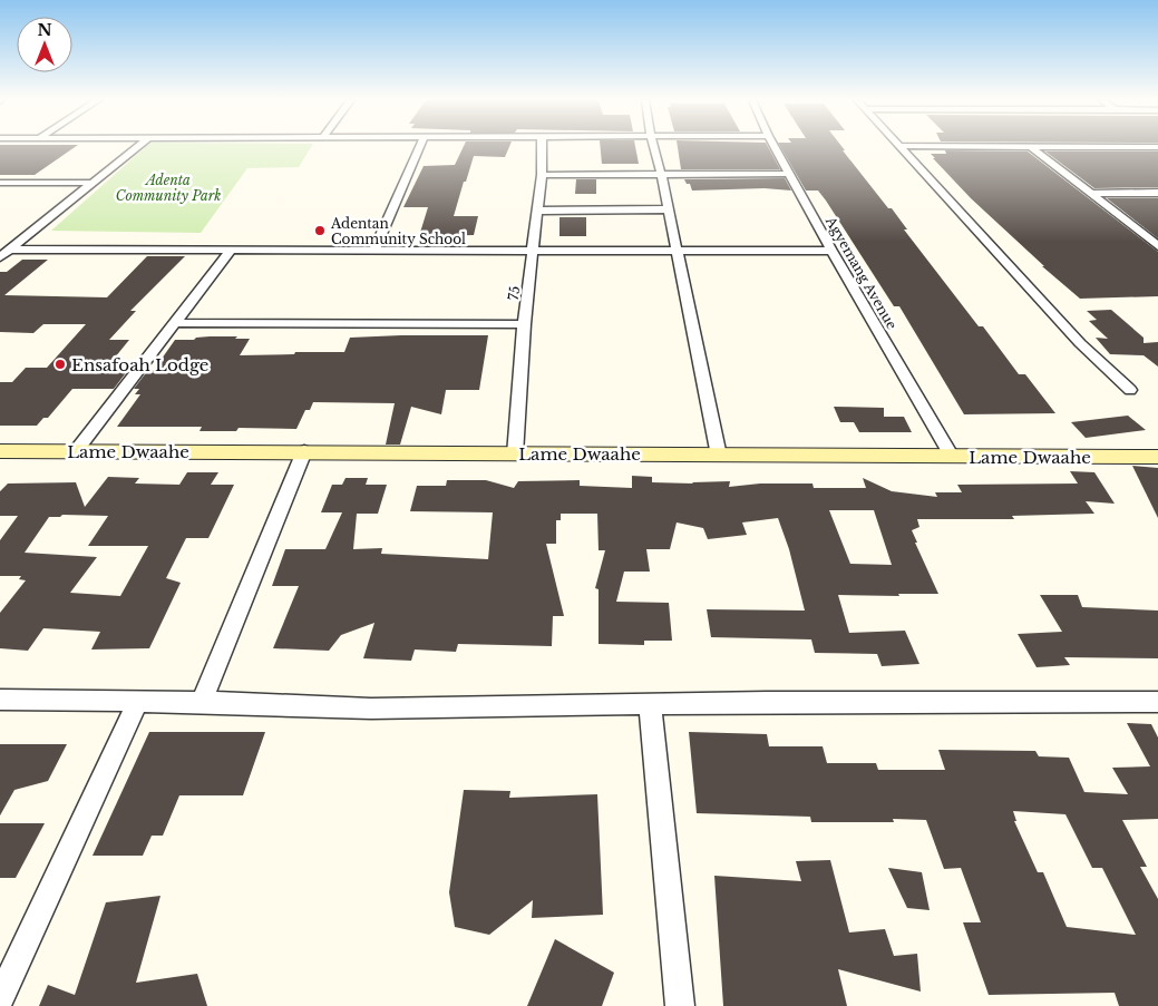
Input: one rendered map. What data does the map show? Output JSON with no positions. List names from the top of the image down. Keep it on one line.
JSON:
{"streets":{"street":["Agyemang Avenue","75","Lame Dwaahe"]},"crossings":[["Agyemang Avenue","Lame Dwaahe"],["75","Lame Dwaahe"]],"parks":["Adenta Community Park"],"places":["Adentan Community School","Ensafoah Lodge"],"north":"top"}
